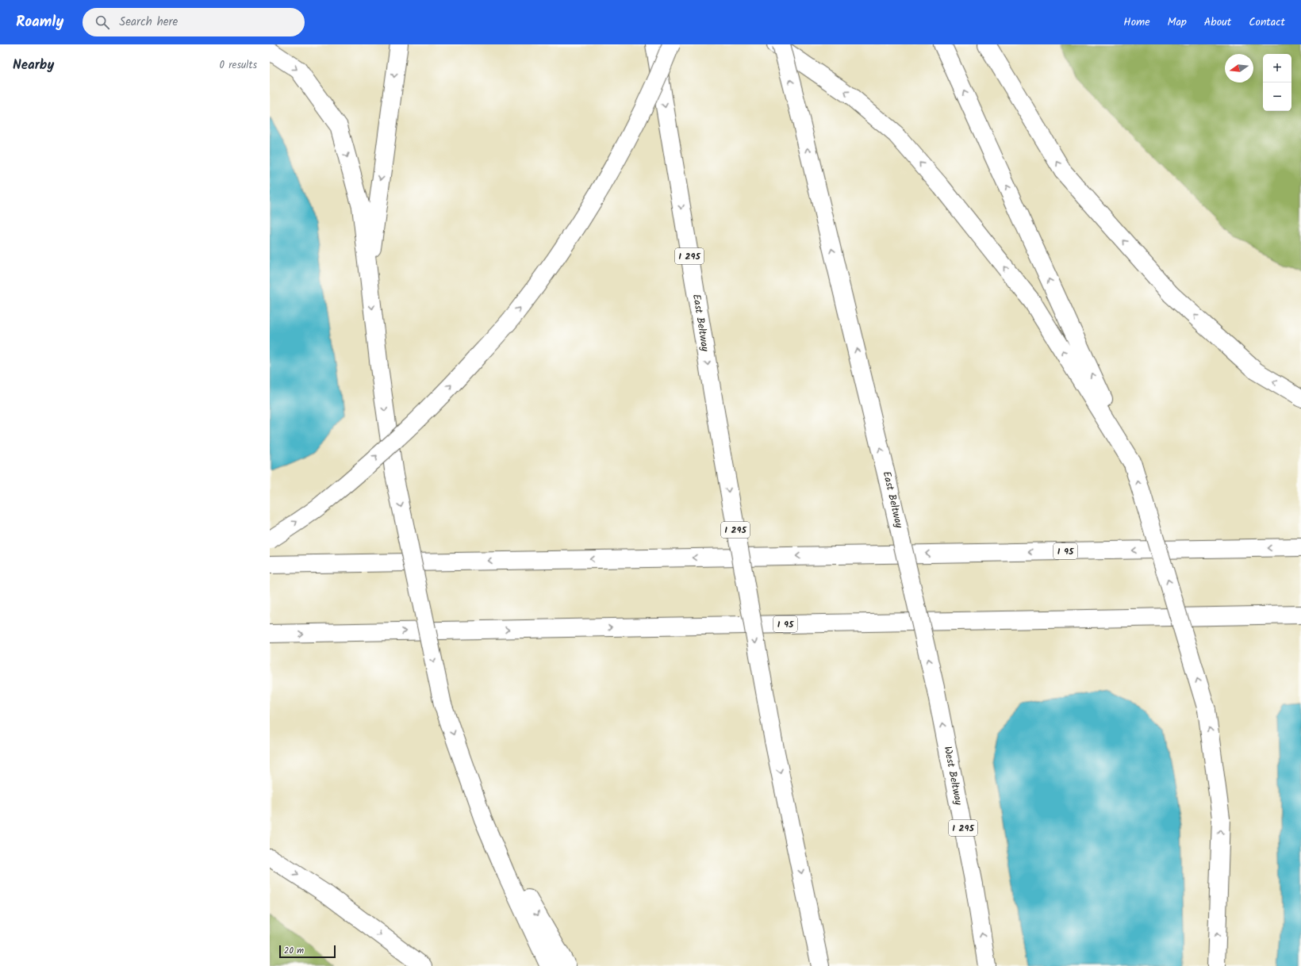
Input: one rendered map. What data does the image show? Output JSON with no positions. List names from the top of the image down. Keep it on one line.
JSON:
{"streets":{"highway":["I 295","East Beltway","I 95","West Beltway"]},"crossings":[["East Beltway","West Beltway"]],"one_way":["West Beltway"],"scale_bar":"20 m","north":"left","page":{"header":"Roamly","search":"Search here","nav":["Home","Map","About","Contact"],"heading":["Nearby","0 results"],"map_buttons":["+","−"],"scale":"20 m"}}
